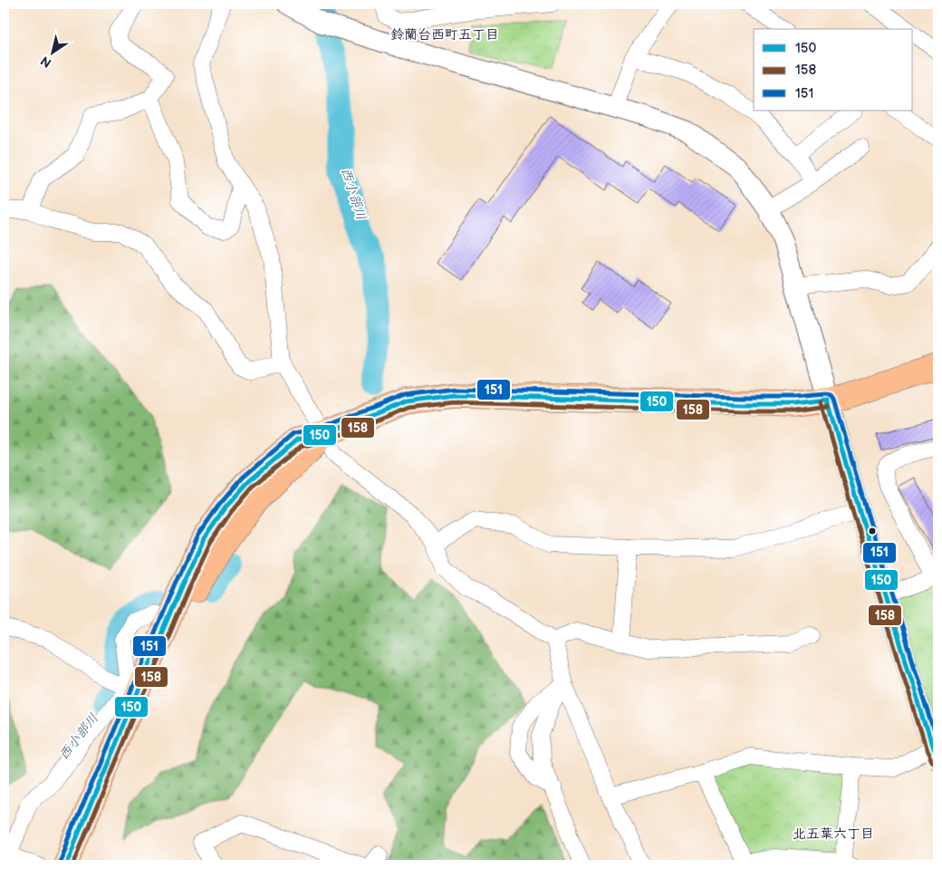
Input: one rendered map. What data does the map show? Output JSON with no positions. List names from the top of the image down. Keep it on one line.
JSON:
{"districts":["鈴蘭台西町五丁目","北五葉六丁目"],"water":["西小部川"],"lines":["transit line 151","transit line 150","transit line 158"],"legend":["150","158","151"],"north":"bottom left"}
